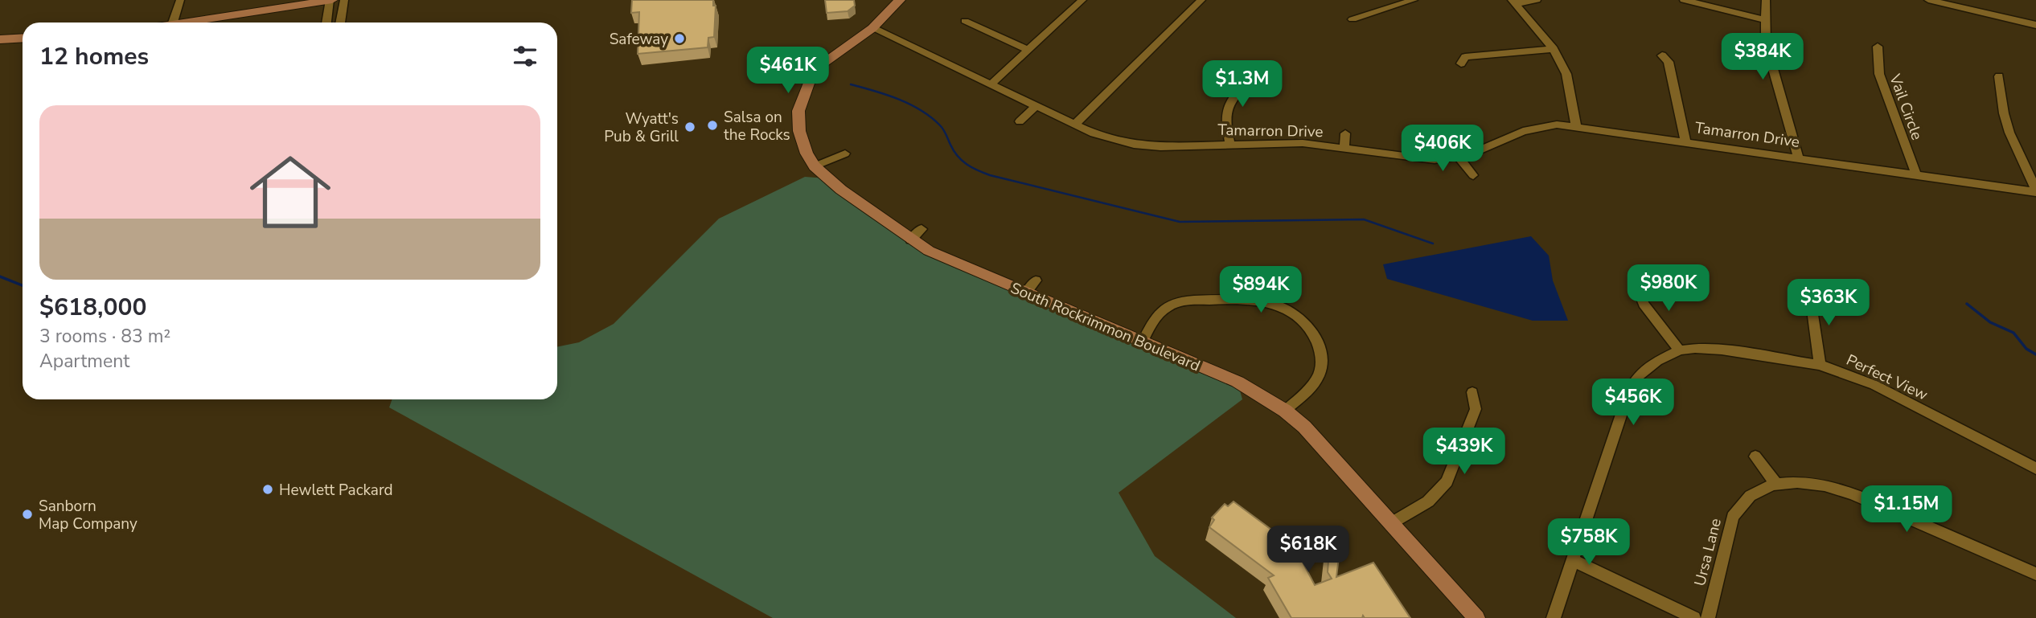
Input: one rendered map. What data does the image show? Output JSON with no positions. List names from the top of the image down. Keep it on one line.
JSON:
{"streets":{"main road":["South Rockrimmon Boulevard"],"street":["Vail Circle","Tamarron Drive","Perfect View","Ursa Lane"]},"crossings":[["Vail Circle","Tamarron Drive"],["Tamarron Drive","South Rockrimmon Boulevard"]],"places":["Safeway","Salsa on the Rocks","Wyatt's Pub & Grill","Hewlett Packard","Sanborn Map Company"],"page":{"heading":"12 homes","price":["$384K","$461K","$1.3M","$406K","$980K","$894K","$363K","$456K","$439K","$1.15M","$758K","$618K"],"list":[{"name":"$618,000","note":"3 rooms · 83 m² · Apartment"}]}}
